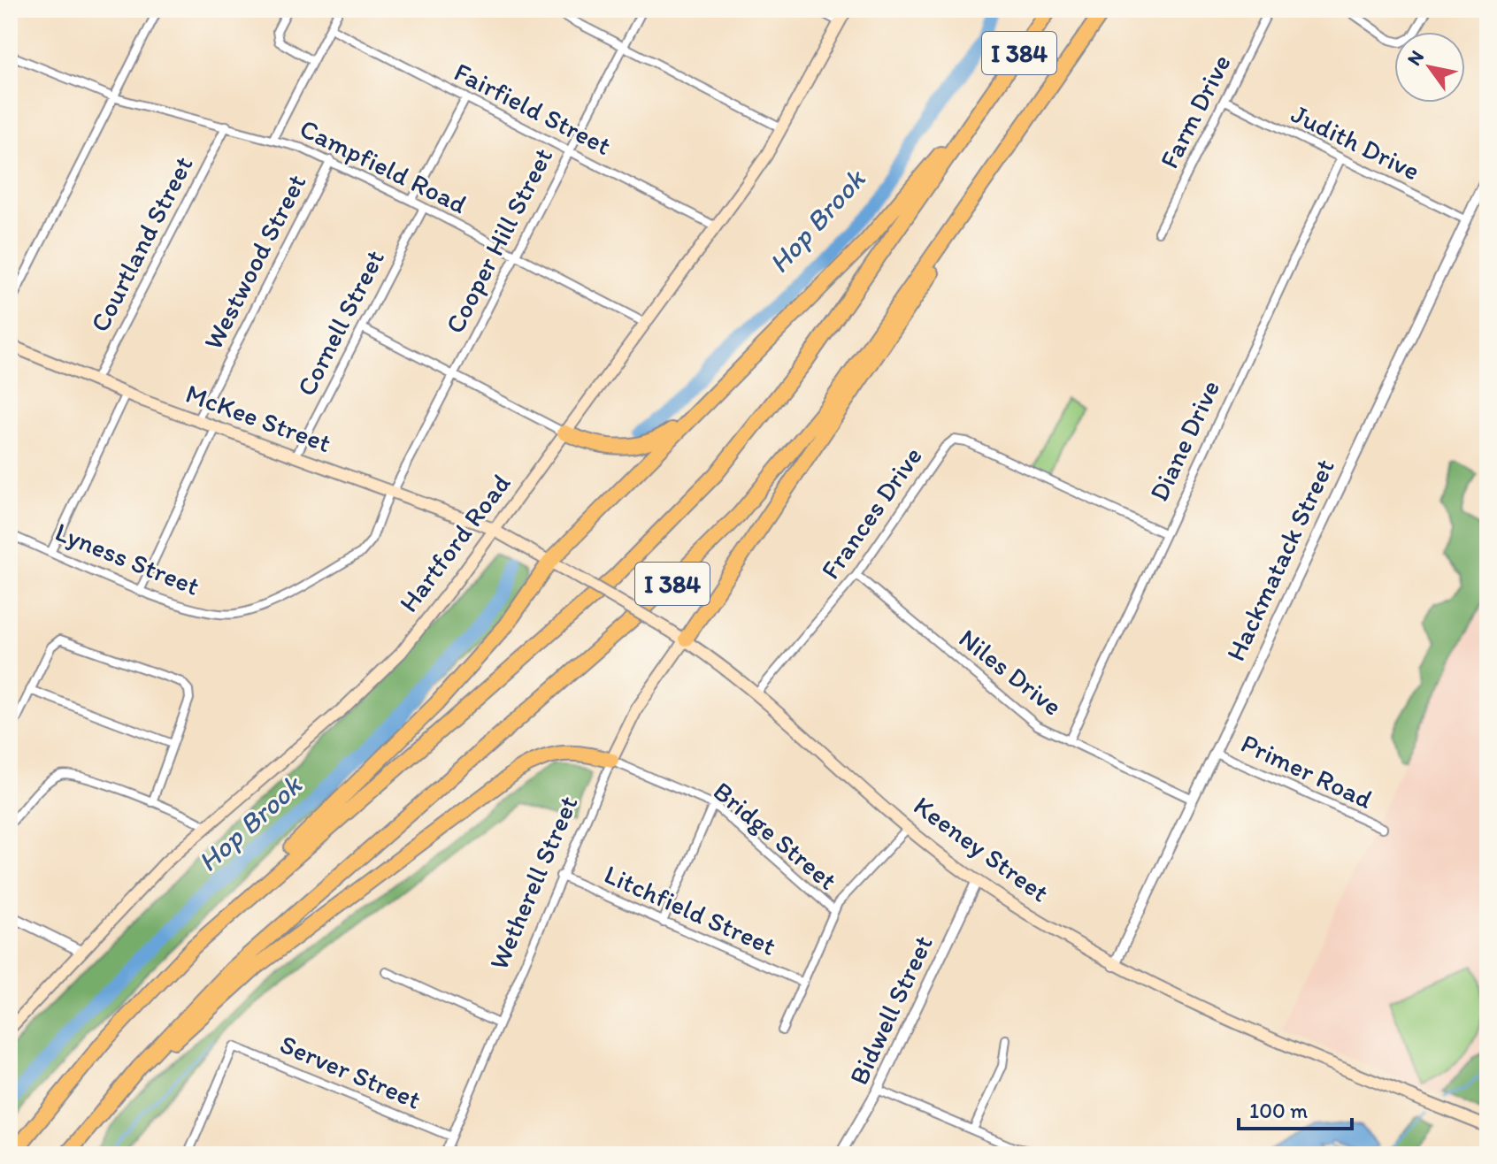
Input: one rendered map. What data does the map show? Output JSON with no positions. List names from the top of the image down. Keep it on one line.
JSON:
{"streets":{"highway":["I 384"],"main road":["McKee Street","Hartford Road","Keeney Street","Wetherell Street"],"street":["Fairfield Street","Farm Drive","Judith Drive","Campfield Road","Cooper Hill Street","Courtland Street","Westwood Street","Cornell Street","Diane Drive","Frances Drive","Lyness Street","Hackmatack Street","Niles Drive","Primer Road","Bridge Street","Litchfield Street","Bidwell Street","Server Street"]},"crossings":[["Fairfield Street","Cooper Hill Street"],["Fairfield Street","Hartford Road"],["Farm Drive","Judith Drive"],["Judith Drive","Diane Drive"],["Judith Drive","Hackmatack Street"],["Campfield Road","Cooper Hill Street"],["Campfield Road","Courtland Street"],["Campfield Road","Westwood Street"],["Campfield Road","Cornell Street"],["Campfield Road","Hartford Road"],["Cooper Hill Street","McKee Street"],["Cooper Hill Street","Lyness Street"],["Courtland Street","McKee Street"],["Westwood Street","McKee Street"],["Cornell Street","McKee Street"],["McKee Street","Hartford Road"],["McKee Street","Lyness Street"],["McKee Street","Keeney Street"],["Diane Drive","Frances Drive"],["Diane Drive","Niles Drive"],["Frances Drive","Niles Drive"],["Frances Drive","Keeney Street"],["Hartford Road","Keeney Street"],["Hackmatack Street","Niles Drive"],["Hackmatack Street","Primer Road"],["Hackmatack Street","Keeney Street"],["Bridge Street","Wetherell Street"],["Keeney Street","Wetherell Street"],["Keeney Street","Bidwell Street"],["Wetherell Street","Litchfield Street"],["Wetherell Street","Server Street"]],"water":["Hop Brook"],"scale_bar":"100 m","north":"top left"}
